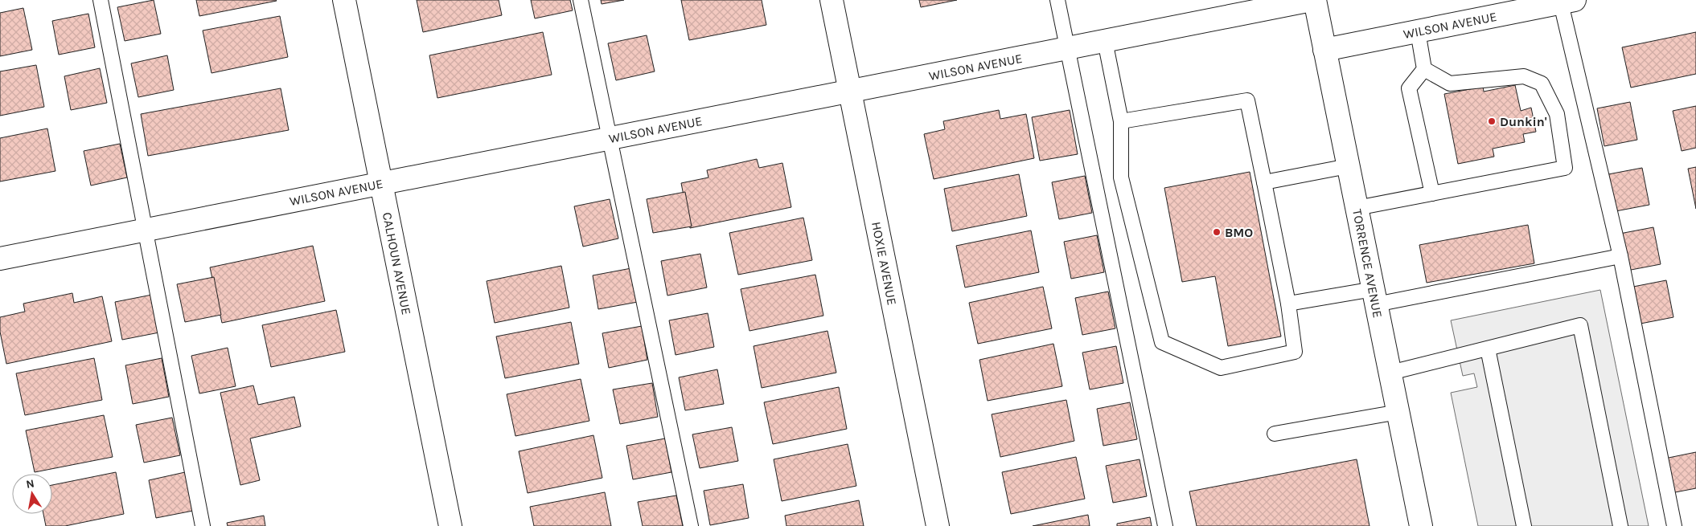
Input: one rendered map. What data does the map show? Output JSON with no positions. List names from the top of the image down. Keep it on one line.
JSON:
{"streets":{"street":["WILSON AVENUE","CALHOUN AVENUE","HOXIE AVENUE","TORRENCE AVENUE"]},"crossings":[["WILSON AVENUE","CALHOUN AVENUE"],["WILSON AVENUE","HOXIE AVENUE"],["WILSON AVENUE","TORRENCE AVENUE"]],"places":["Dunkin'","BMO"],"north":"top"}
